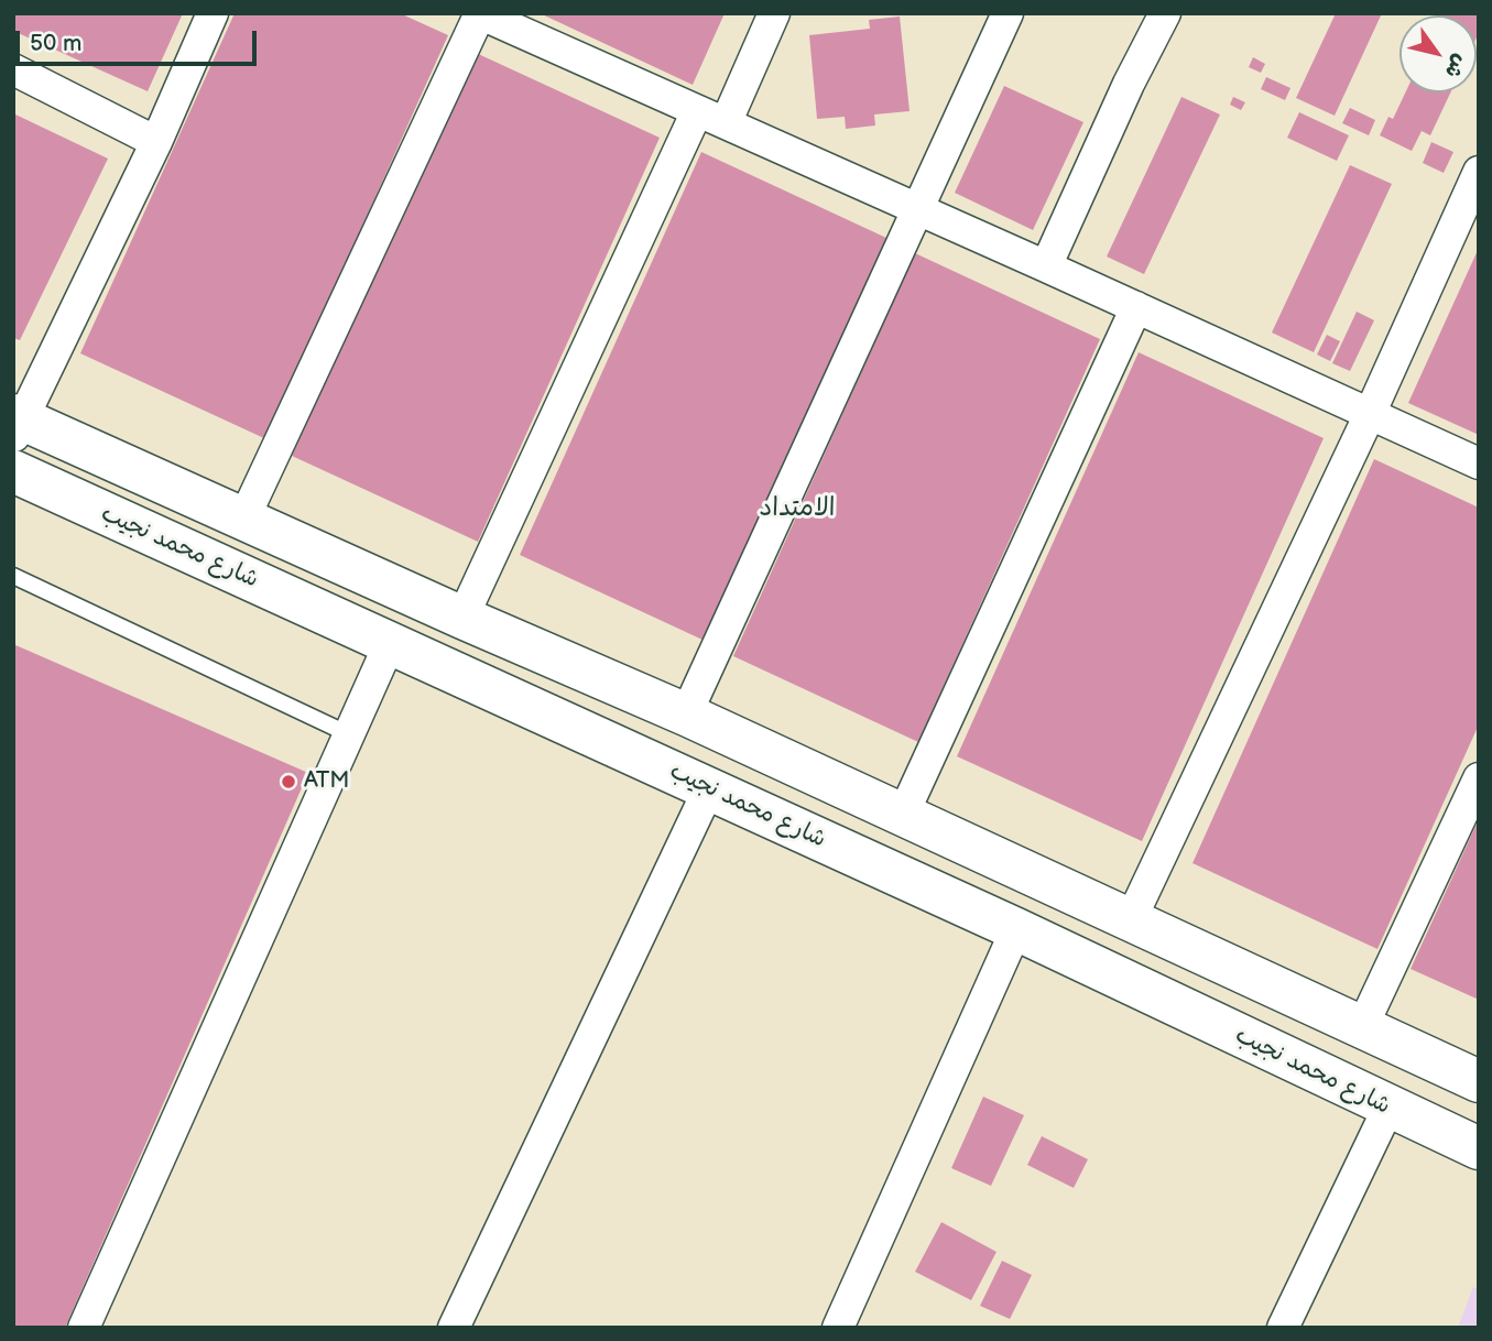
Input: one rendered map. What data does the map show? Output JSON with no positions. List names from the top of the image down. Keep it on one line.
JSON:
{"streets":{"main road":["شارع محمد نجيب"]},"districts":["الامتداد"],"places":["ATM"],"scale_bar":"50 m","north":"bottom right"}
